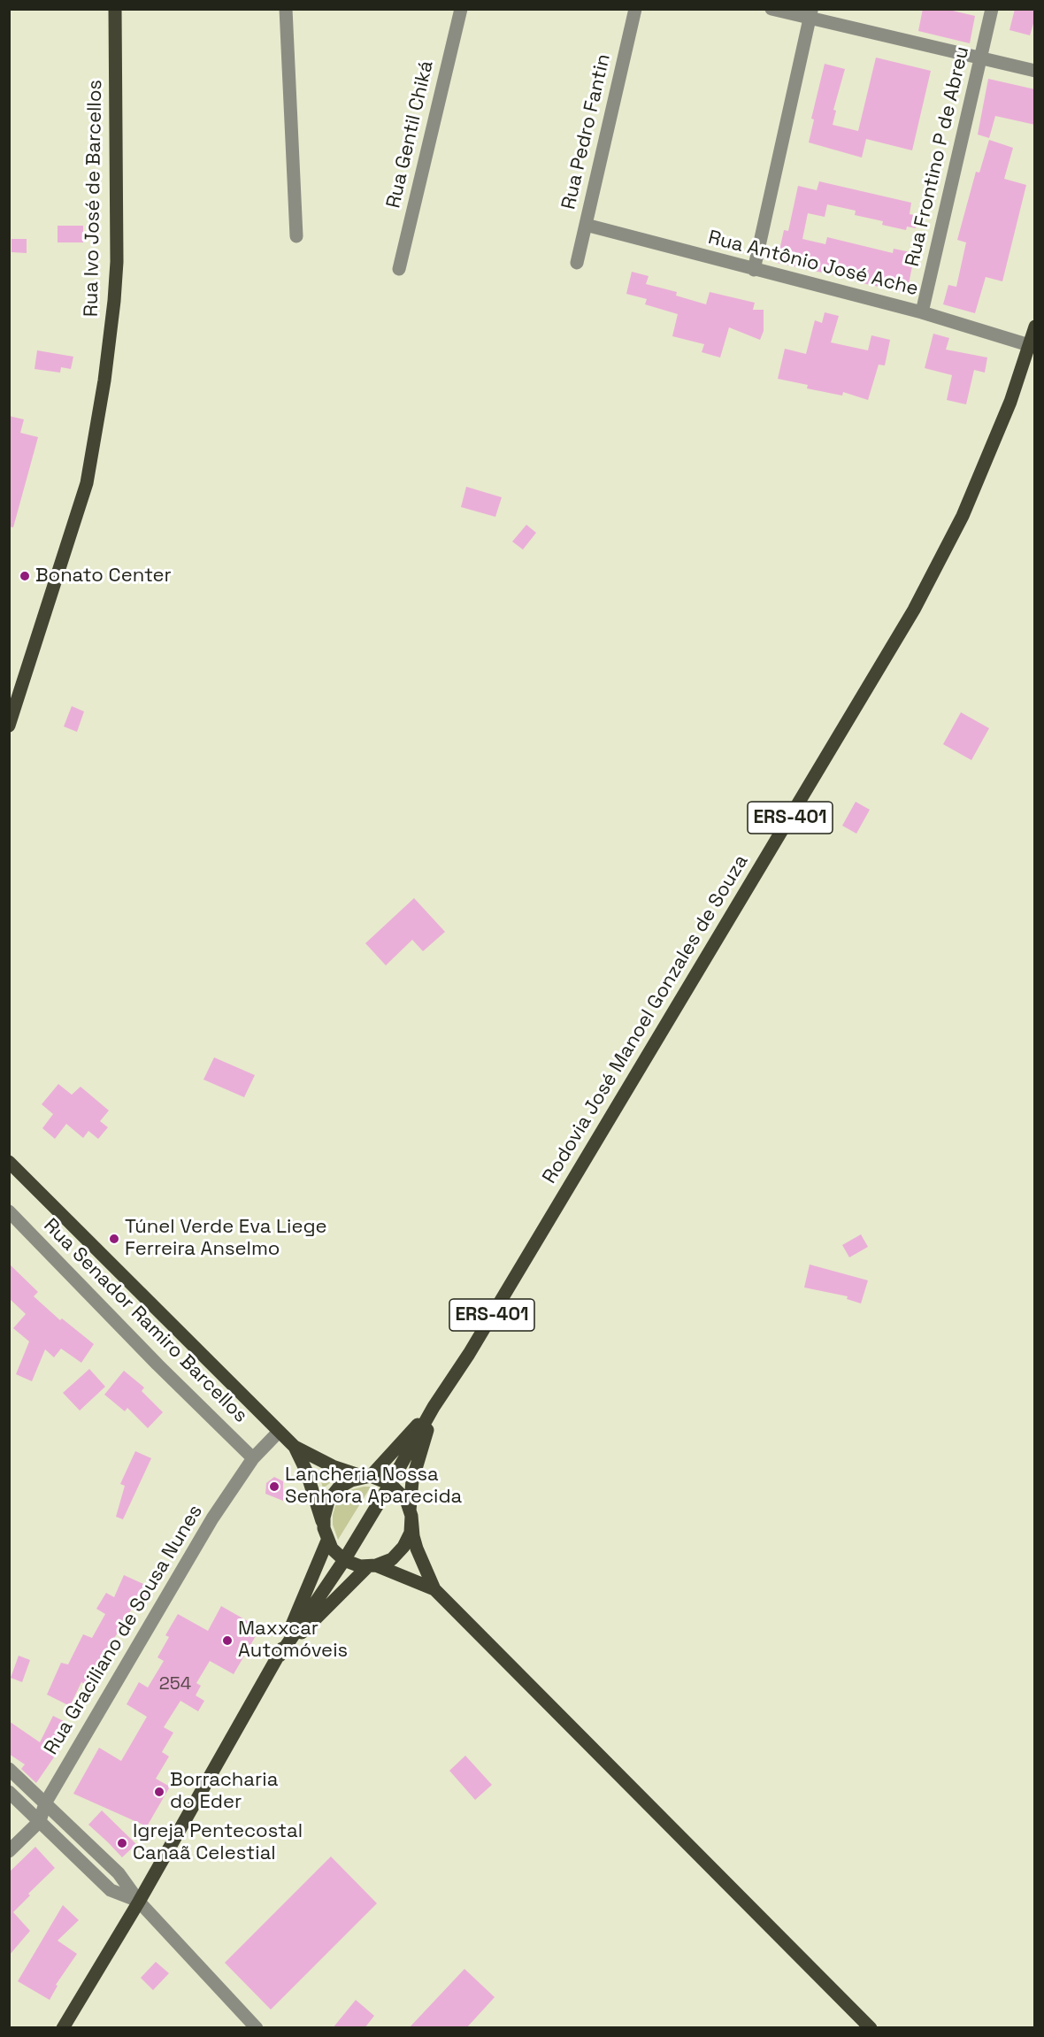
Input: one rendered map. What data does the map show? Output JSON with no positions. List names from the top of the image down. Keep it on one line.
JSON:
{"streets":{"main road":["Rua Ivo José de Barcellos","ERS-401","Rodovia José Manoel Gonzales de Souza","Rua Senador Ramiro Barcellos"],"street":["Rua Pedro Fantin","Rua Gentil Chiká","Rua Frontino P de Abreu","Rua Antônio José Ache","Rua Graciliano de Sousa Nunes"]},"crossings":[["Rua Pedro Fantin","Rua Antônio José Ache"],["Rua Frontino P de Abreu","Rua Antônio José Ache"],["Rua Antônio José Ache","Rodovia José Manoel Gonzales de Souza"],["ERS-401","Rodovia José Manoel Gonzales de Souza"],["Rodovia José Manoel Gonzales de Souza","Rua Senador Ramiro Barcellos"],["Rua Senador Ramiro Barcellos","Rua Graciliano de Sousa Nunes"]],"places":["Bonato Center","Túnel Verde Eva Liege Ferreira Anselmo","Lancheria Nossa Senhora Aparecida","Maxxcar Automóveis","Borracharia do Eder","Igreja Pentecostal Canaã Celestial"],"house_numbers":["254"]}
